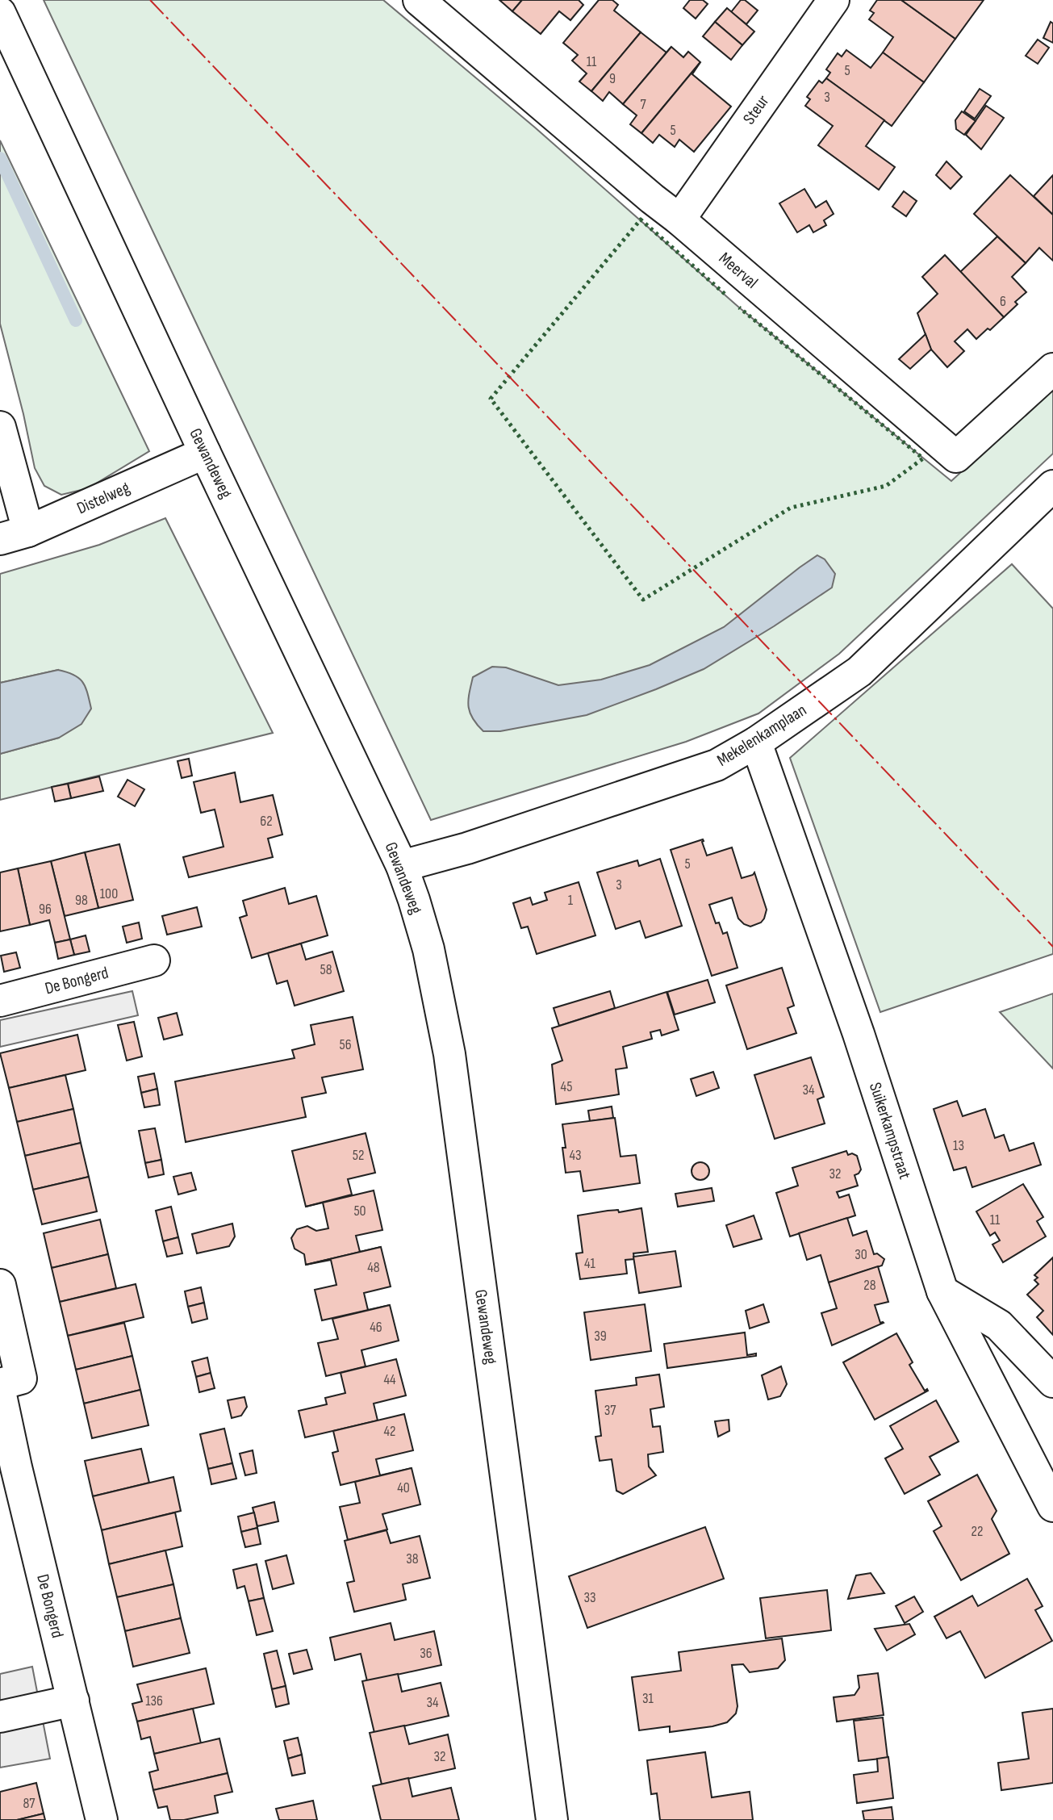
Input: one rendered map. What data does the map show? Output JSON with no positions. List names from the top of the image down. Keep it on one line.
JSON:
{"streets":{"street":["Steur","Meerval","Gewandeweg","Distelweg","Mekelenkamplaan","De Bongerd","Suikerkampstraat"]},"crossings":[["Steur","Meerval"],["Gewandeweg","Distelweg"],["Gewandeweg","Mekelenkamplaan"],["Mekelenkamplaan","Suikerkampstraat"]],"house_numbers":["11","5","9","3","7","5","6","62","5","3","100","98","1","96","58","56","45","34","13","52","43","32","50","11","30","41","48","28","46","39","44","37","42","40","22","38","33","36","31","136","34","32","87"]}
